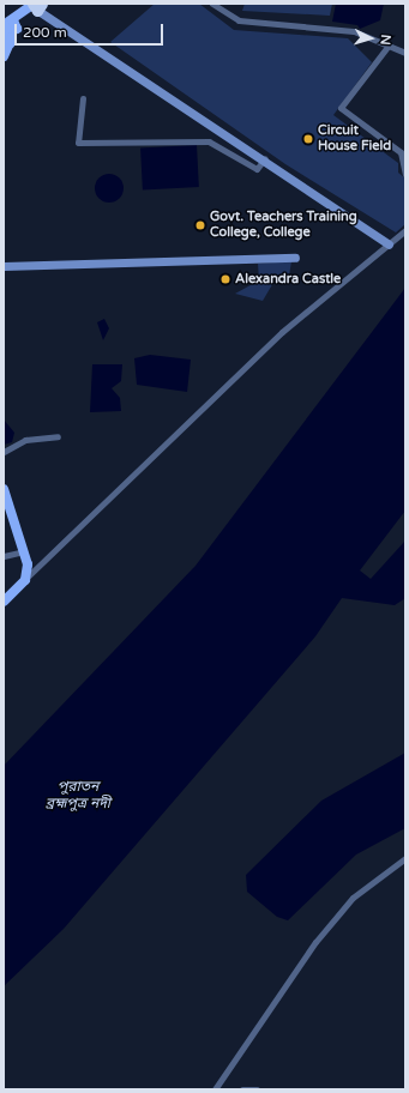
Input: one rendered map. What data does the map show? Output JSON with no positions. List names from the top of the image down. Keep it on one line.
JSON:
{"water":["পুরাতন ব্রহ্মপুত্র নদী"],"places":["Circuit House Field","Govt. Teachers Training College, College","Alexandra Castle"],"scale_bar":"200 m","north":"right"}
